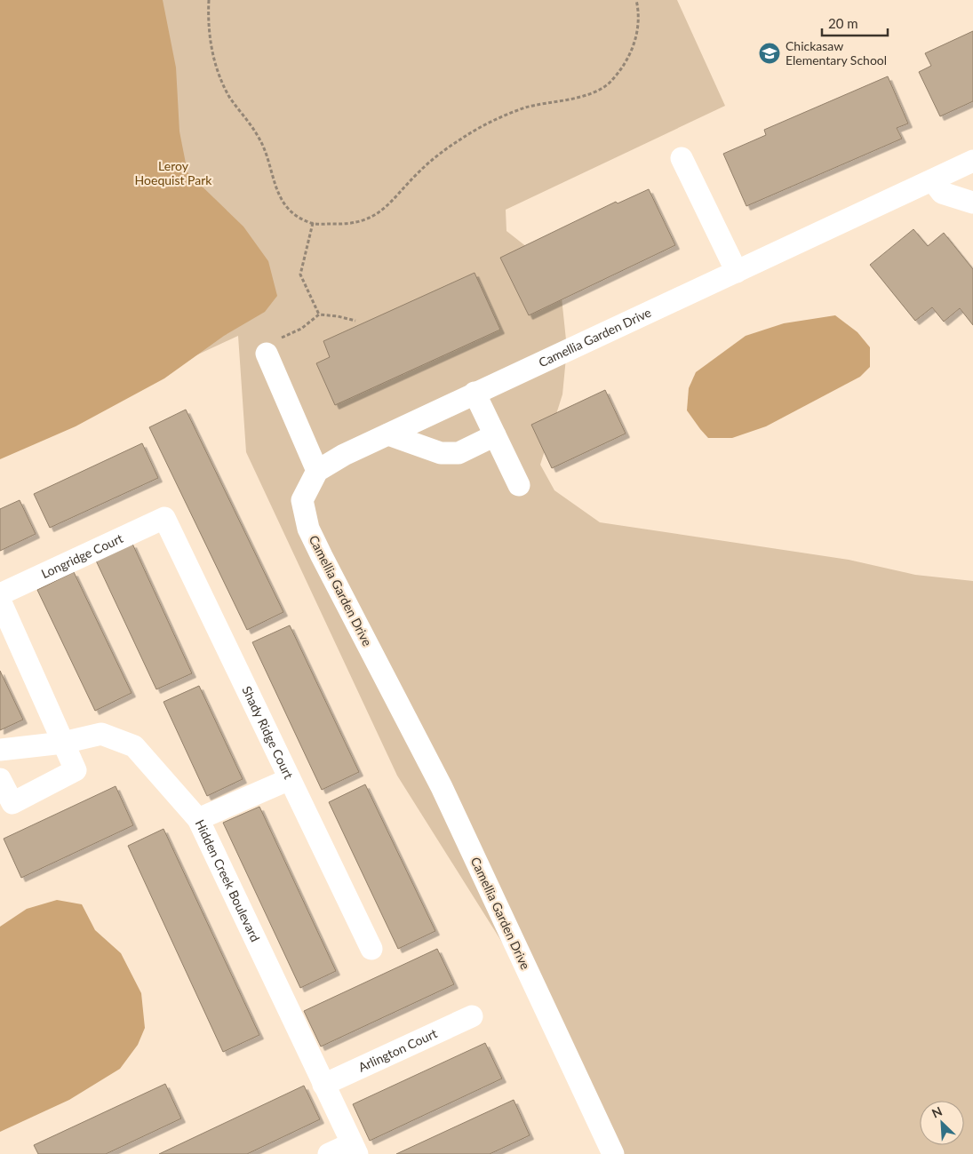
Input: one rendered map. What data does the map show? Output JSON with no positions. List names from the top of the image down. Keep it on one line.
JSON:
{"streets":{"lane":["Camellia Garden Drive","Longridge Court","Shady Ridge Court","Hidden Creek Boulevard","Arlington Court"]},"crossings":[["Longridge Court","Shady Ridge Court"],["Hidden Creek Boulevard","Arlington Court"]],"parks":["Leroy Hoequist Park"],"places":{"school or university":["Chickasaw Elementary School"]},"scale_bar":"20 m","north":"top left"}
